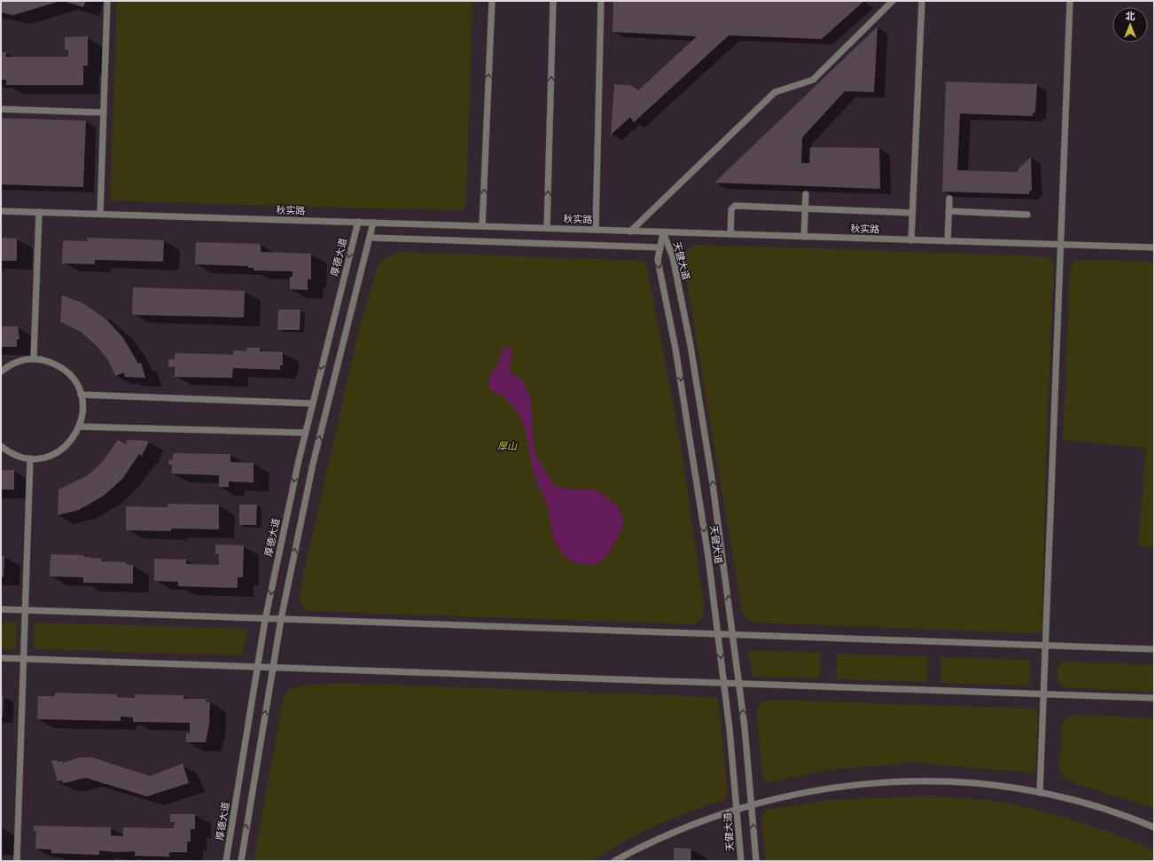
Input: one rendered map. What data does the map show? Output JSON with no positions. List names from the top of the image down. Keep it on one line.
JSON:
{"streets":{"lane":["秋实路","厚德大道","天健大道"]},"crossings":[["秋实路","厚德大道"],["秋实路","天健大道"]],"parks":["厚山"],"north":"top"}
